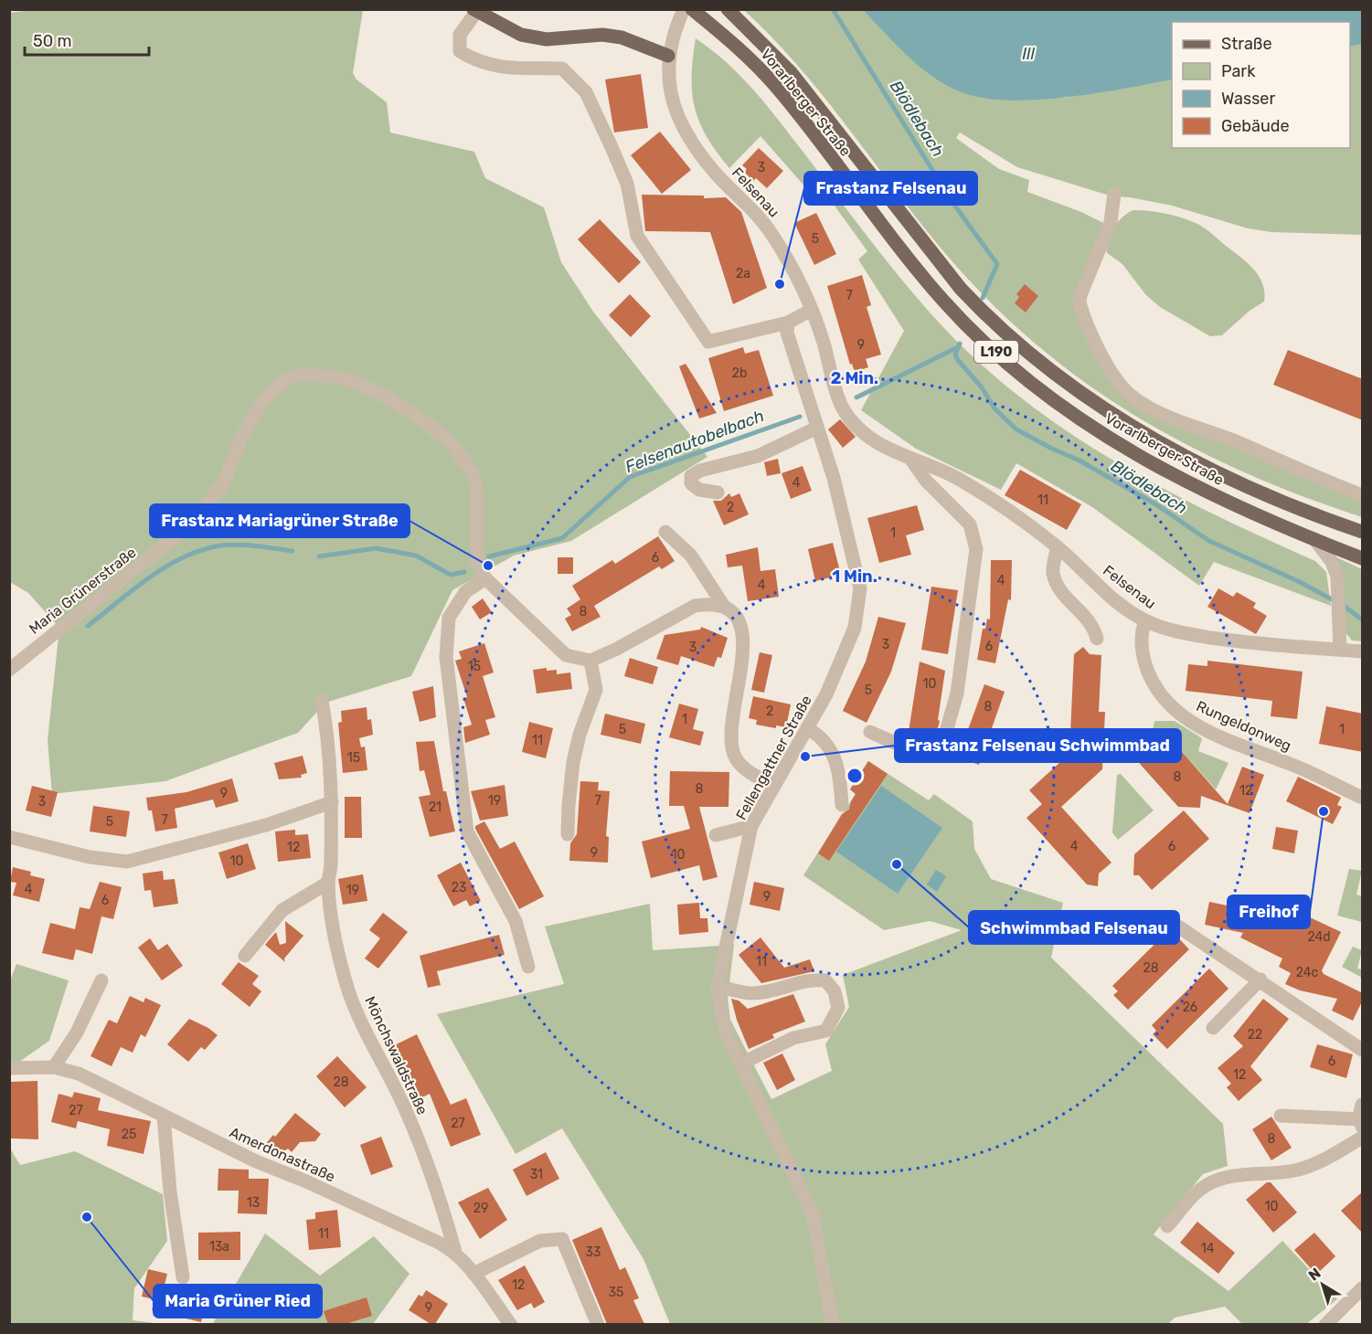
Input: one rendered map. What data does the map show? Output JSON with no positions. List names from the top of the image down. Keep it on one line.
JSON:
{"streets":{"main road":["Vorarlberger Straße","L190"],"street":["Felsenau","Maria Grünerstraße","Rungeldonweg","Fellengattner Straße","Mönchswaldstraße","Amerdonastraße"]},"crossings":[["Felsenau","Rungeldonweg"],["Mönchswaldstraße","Amerdonastraße"]],"water":["Ill","Blödlebach","Felsenautobelbach"],"places":["Frastanz Felsenau","Frastanz Mariagrüner Straße","Frastanz Felsenau Schwimmbad","Freihof","Schwimmbad Felsenau","Maria Grüner Ried"],"house_numbers":["3","5","2a","7","9","2b","4","11","2","1","6","4","4","8","3","6","3","15","10","5","8","2","1","5","1","11","15","8","8","12","9","19","7","3","21","7","5","4","6","12","9","10","10","23","4","19","9","6","24d","11","28","24c","26","22","6","12","28","27","27","25","8","31","13","10","29","11","13a","14","33","12","35","9"],"legend":["Straße","Park","Wasser","Gebäude"],"scale_bar":"50 m","north":"top left","rings":["2 Min.","1 Min."]}
